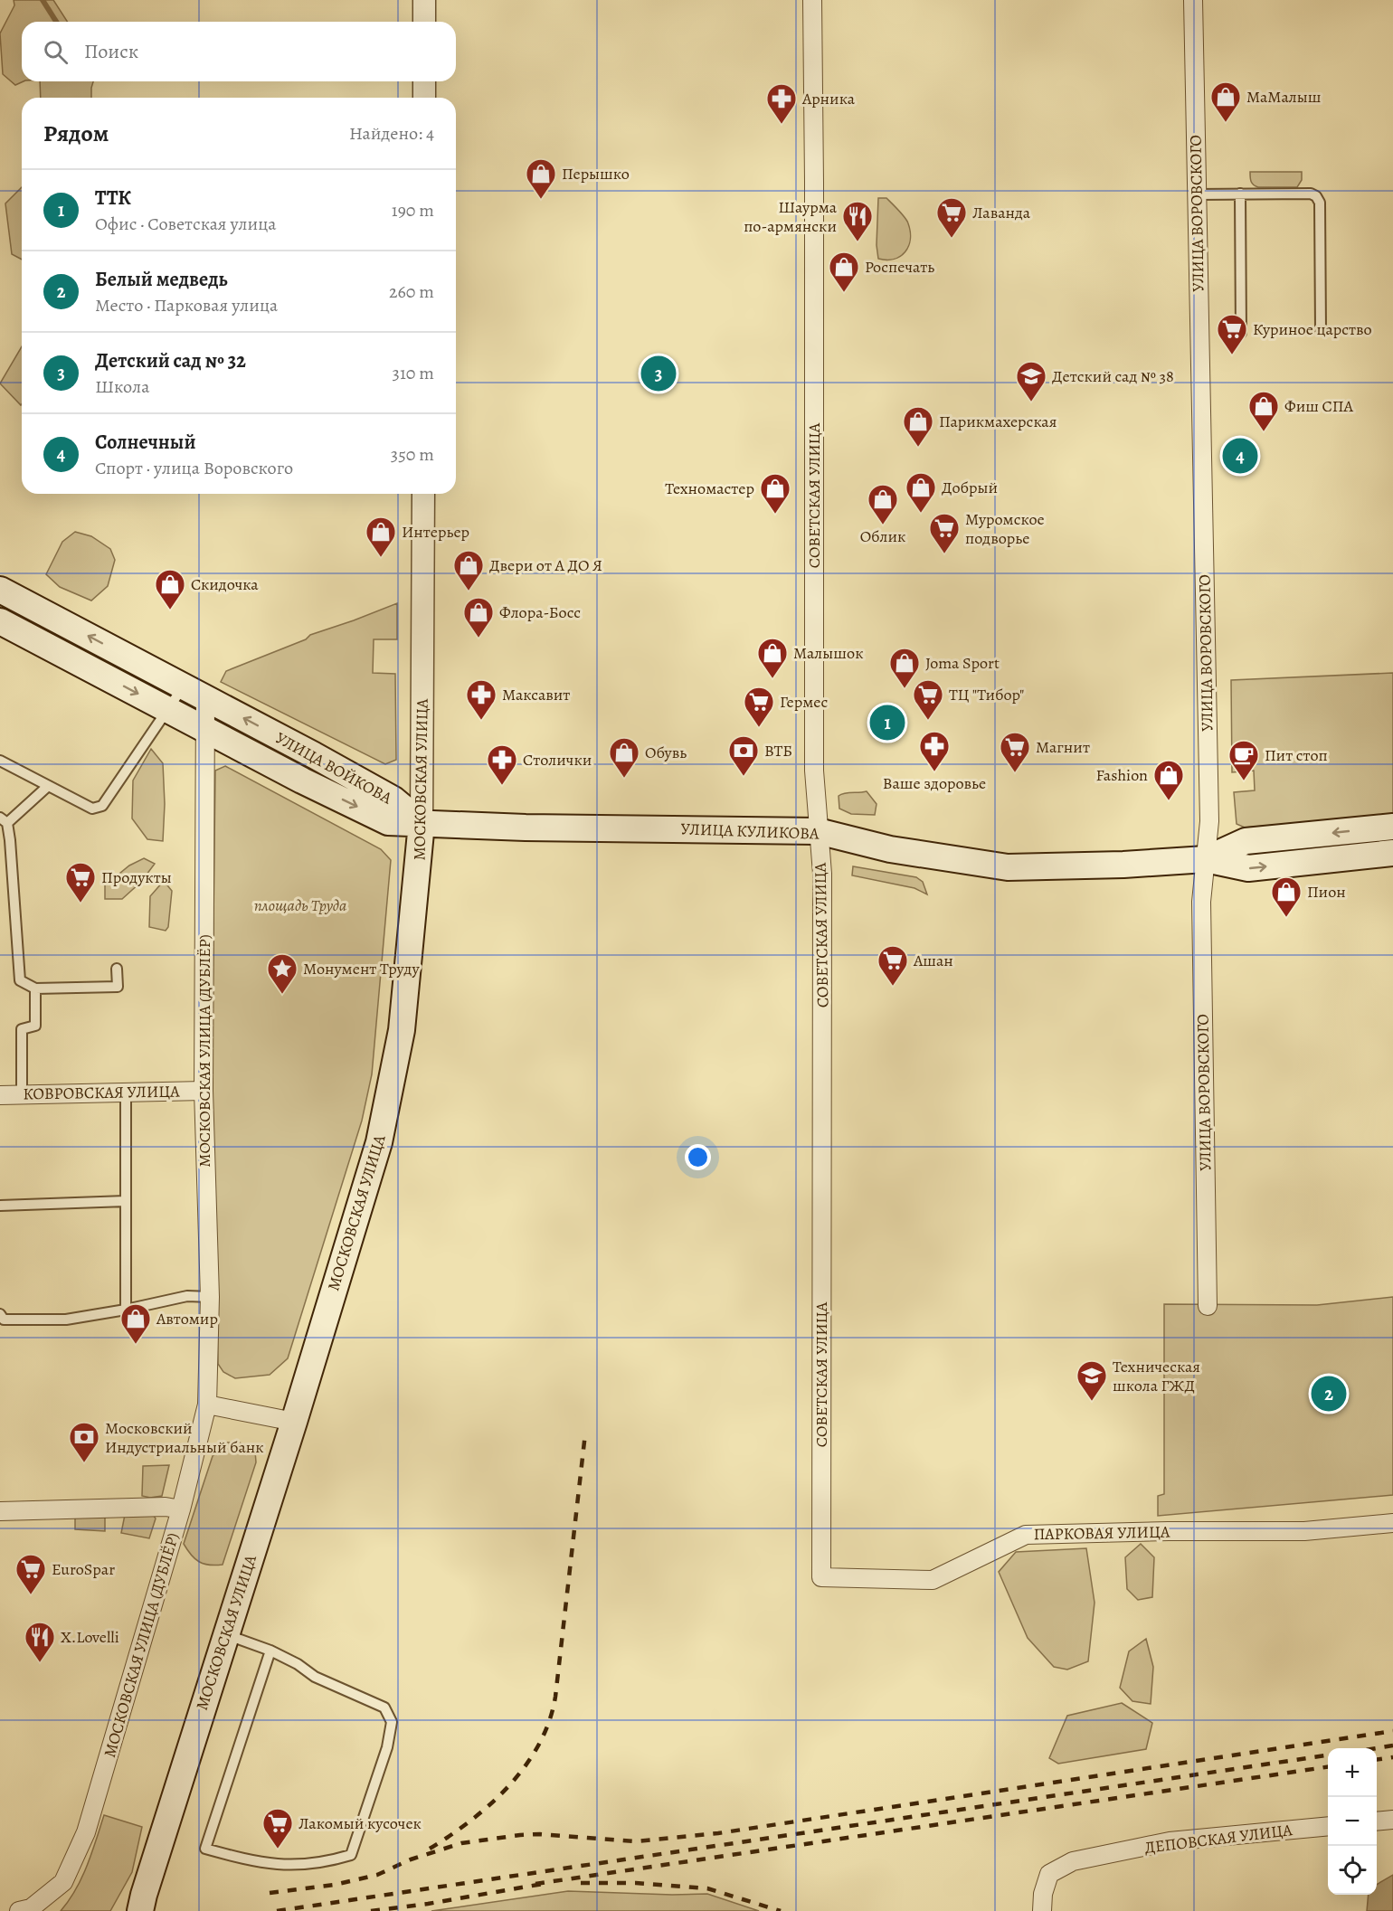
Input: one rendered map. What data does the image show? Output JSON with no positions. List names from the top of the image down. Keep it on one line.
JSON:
{"streets":{"main road":["УЛИЦА ВОЙКОВА","МОСКОВСКАЯ УЛИЦА","УЛИЦА КУЛИКОВА"],"street":["УЛИЦА ВОРОВСКОГО","СОВЕТСКАЯ УЛИЦА","МОСКОВСКАЯ УЛИЦА (ДУБЛЁР)","КОВРОВСКАЯ УЛИЦА","ПАРКОВАЯ УЛИЦА","ДЕПОВСКАЯ УЛИЦА"]},"crossings":[["УЛИЦА ВОРОВСКОГО","УЛИЦА КУЛИКОВА"],["СОВЕТСКАЯ УЛИЦА","УЛИЦА КУЛИКОВА"],["СОВЕТСКАЯ УЛИЦА","ПАРКОВАЯ УЛИЦА"],["УЛИЦА ВОЙКОВА","МОСКОВСКАЯ УЛИЦА"],["УЛИЦА ВОЙКОВА","УЛИЦА КУЛИКОВА"],["УЛИЦА ВОЙКОВА","МОСКОВСКАЯ УЛИЦА (ДУБЛЁР)"],["МОСКОВСКАЯ УЛИЦА","УЛИЦА КУЛИКОВА"],["МОСКОВСКАЯ УЛИЦА (ДУБЛЁР)","КОВРОВСКАЯ УЛИЦА"]],"parks":["площадь Труда"],"places":{"shop":["МаМалыш","Перышко","Роспечать","Фиш СПА","Парикмахерская","Добрый","Техномастер","Облик","Интерьер","Двери от А ДО Я","Скидочка","Флора-Босс","Малышок","Joma Sport","Обувь","Fashion","Пион","Автомир"],"pharmacy":["Арника","Максавит","Ваше здоровье","Столички"],"supermarket":["Лаванда","Куриное царство","Муромское подворье","ТЦ \"Тибор\"","Гермес","Магнит","Продукты","Ашан","EuroSpar","Лакомый кусочек"],"restaurant":["Шаурма по-армянски","X.Lovelli"],"school or university":["Детский сад № 38","Техническая школа ГЖД"],"bank":["ВТБ","Московский Индустриальный банк"],"cafe":["Пит стоп"],"place":["Монумент Труду"]},"page":{"search":"Поиск","heading":["Рядом","Найдено: 4"],"list":[{"mark":"1","name":"ТТК","note":"Офис · Советская улица","value":"190 m"},{"mark":"2","name":"Белый медведь","note":"Место · Парковая улица","value":"260 m"},{"mark":"3","name":"Детский сад № 32","note":"Школа","value":"310 m"},{"mark":"4","name":"Солнечный","note":"Спорт · улица Воровского","value":"350 m"}],"pins":["3","4","1","2"],"map_buttons":["+","−"]}}
